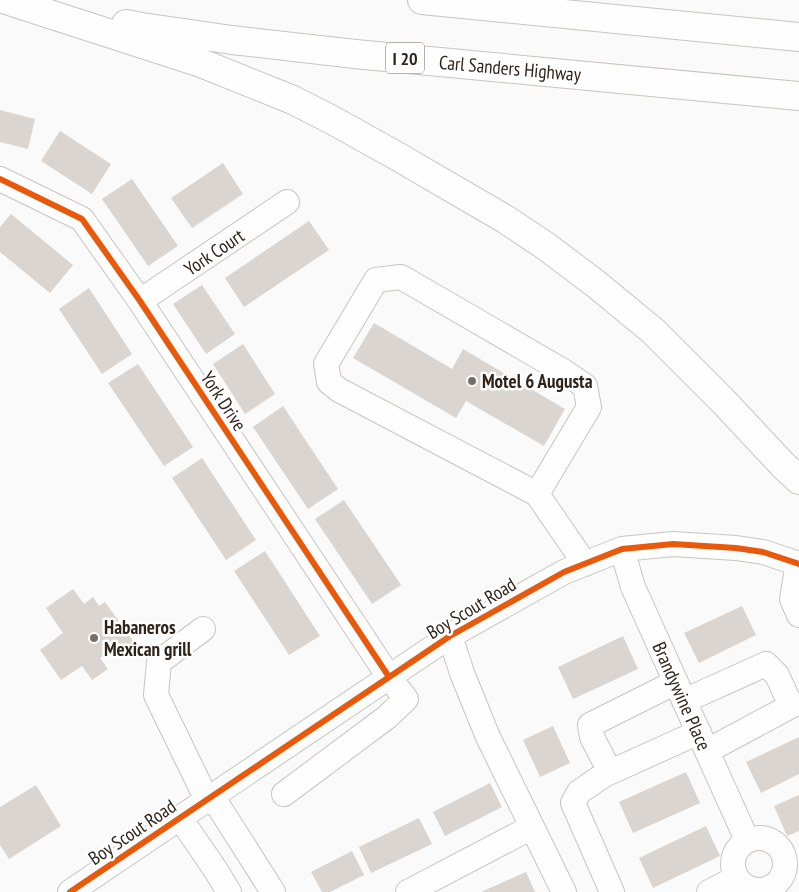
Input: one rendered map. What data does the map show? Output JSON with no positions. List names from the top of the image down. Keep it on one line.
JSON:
{"streets":{"highway":["I 20","Carl Sanders Highway"],"street":["York Court","York Drive","Boy Scout Road","Brandywine Place"]},"crossings":[["York Court","York Drive"],["York Drive","Boy Scout Road"],["Boy Scout Road","Brandywine Place"]],"places":["Motel 6 Augusta","Habaneros Mexican grill"]}
